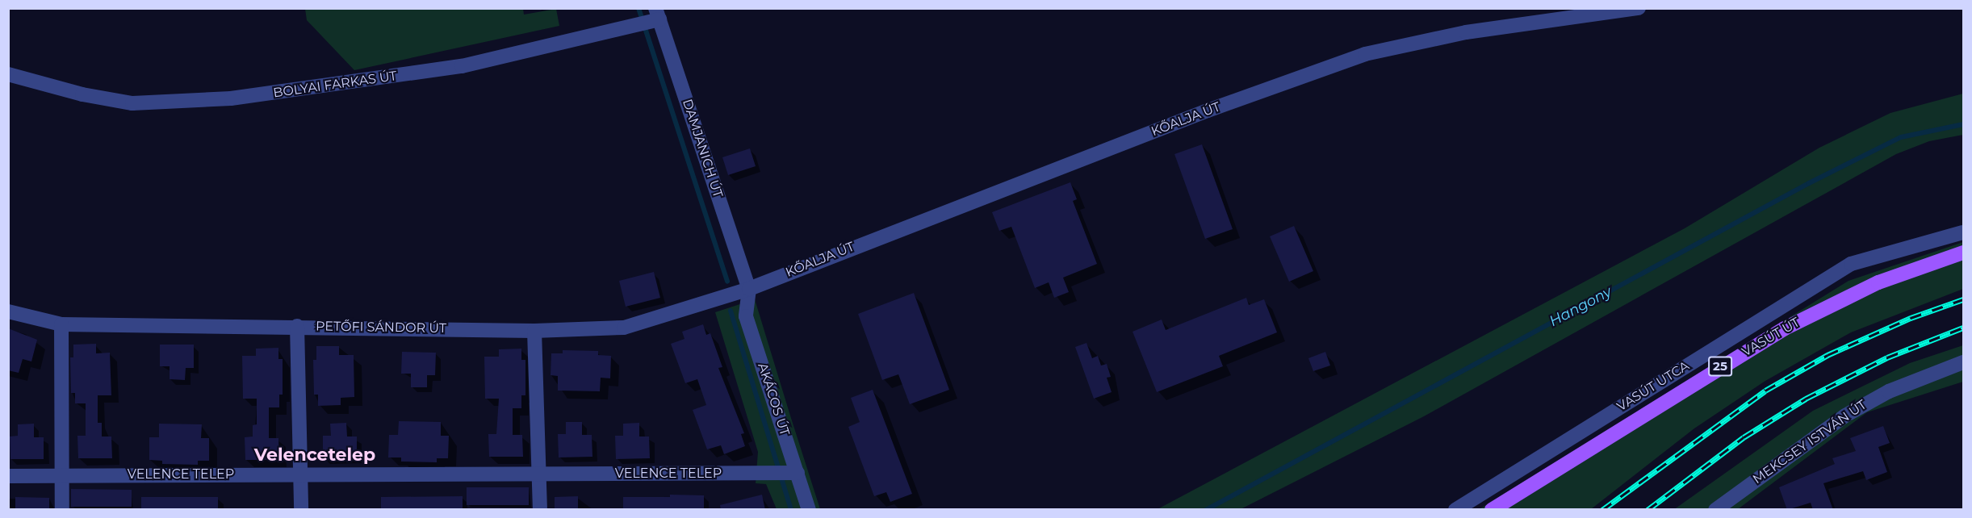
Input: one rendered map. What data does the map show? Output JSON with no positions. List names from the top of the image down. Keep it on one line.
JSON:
{"streets":{"main road":["VASÚT ÚT","25"],"street":["BOLYAI FARKAS ÚT","KŐALJA ÚT","DAMJANICH ÚT","PETŐFI SÁNDOR ÚT","VASÚT UTCA","AKÁCOS ÚT","MEKCSEY ISTVÁN ÚT","VELENCE TELEP"]},"crossings":[["BOLYAI FARKAS ÚT","DAMJANICH ÚT"],["KŐALJA ÚT","DAMJANICH ÚT"],["KŐALJA ÚT","PETŐFI SÁNDOR ÚT"],["KŐALJA ÚT","AKÁCOS ÚT"],["DAMJANICH ÚT","PETŐFI SÁNDOR ÚT"],["DAMJANICH ÚT","AKÁCOS ÚT"],["PETŐFI SÁNDOR ÚT","AKÁCOS ÚT"],["AKÁCOS ÚT","VELENCE TELEP"]],"districts":["Velencetelep"],"water":["Hangony"]}
